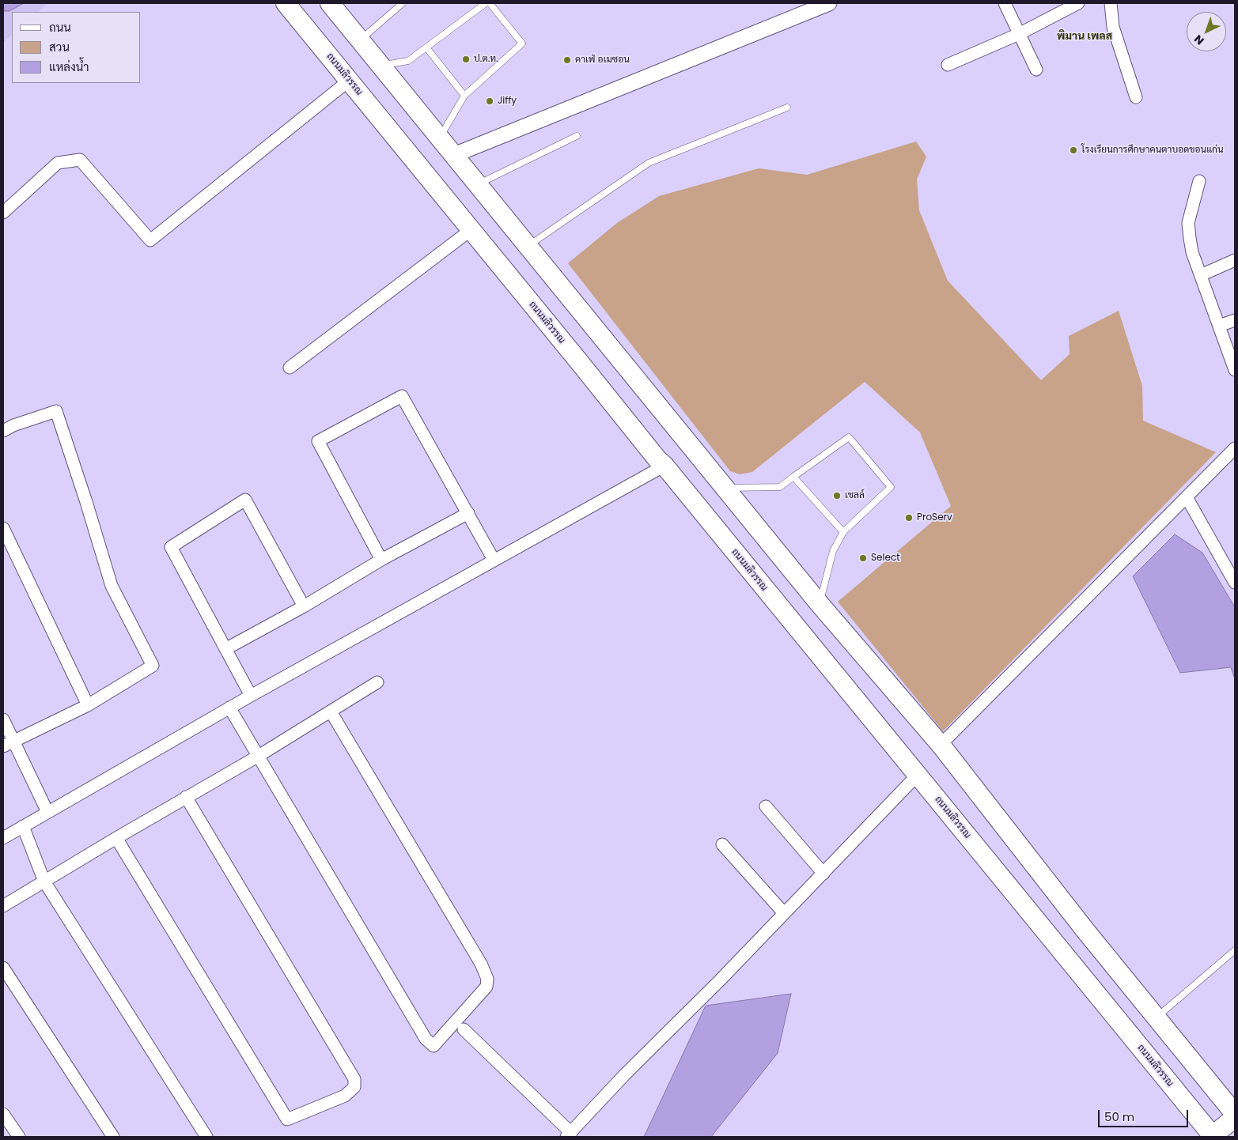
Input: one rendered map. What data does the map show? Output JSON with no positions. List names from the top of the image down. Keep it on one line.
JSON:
{"streets":{"main road":["ถนนมลิวรรณ"]},"districts":["พิมาน เพลส"],"places":["ป.ต.ท.","คาเฟ่ อเมซอน","Jiffy","โรงเรียนการศึกษาคนตาบอดขอนแก่น","เชลล์","ProServ","Select"],"legend":["ถนน","สวน","แหล่งน้ำ"],"scale_bar":"50 m","north":"bottom left"}
